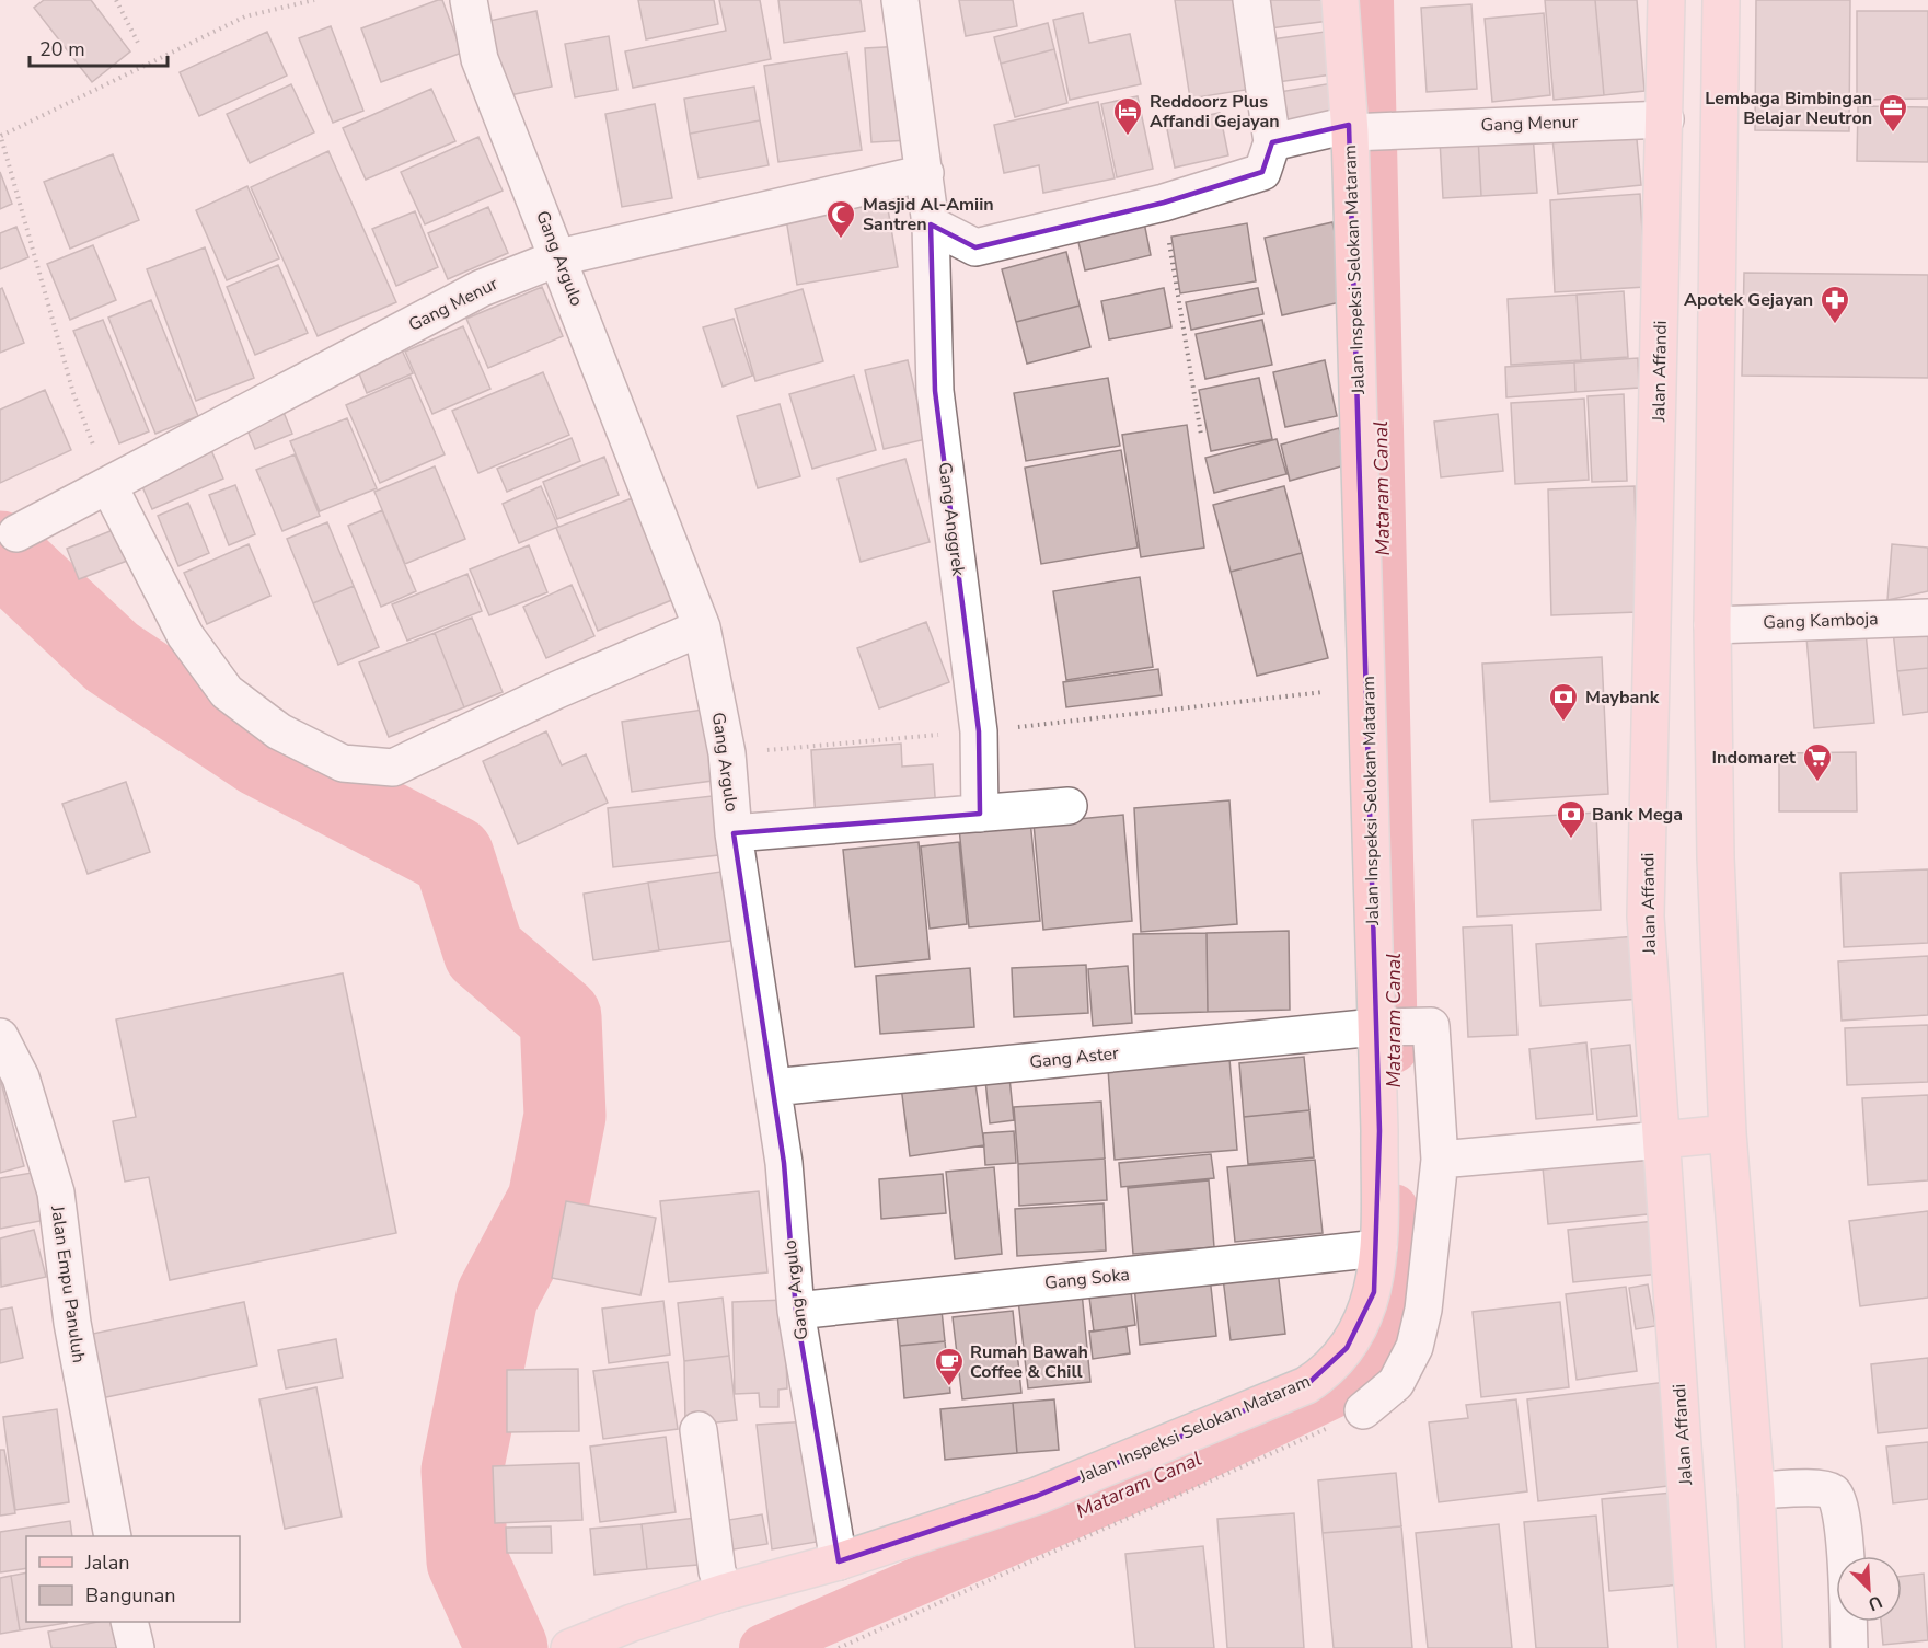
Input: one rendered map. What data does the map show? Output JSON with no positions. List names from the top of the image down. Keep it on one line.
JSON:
{"streets":{"main road":["Jalan Inspeksi Selokan Mataram","Jalan Affandi"],"street":["Gang Menur","Gang Argulo","Gang Anggrek","Gang Kamboja","Gang Aster","Gang Soka","Jalan Empu Panuluh"]},"crossings":[["Gang Menur","Gang Argulo"],["Gang Menur","Jalan Inspeksi Selokan Mataram"],["Gang Menur","Jalan Affandi"],["Gang Menur","Gang Anggrek"],["Gang Argulo","Jalan Inspeksi Selokan Mataram"],["Gang Argulo","Gang Aster"],["Gang Argulo","Gang Soka"],["Jalan Inspeksi Selokan Mataram","Gang Aster"],["Jalan Inspeksi Selokan Mataram","Gang Soka"]],"water":["Mataram Canal"],"places":{"office":["Lembaga Bimbingan Belajar Neutron"],"hotel":["Reddoorz Plus Affandi Gejayan"],"mosque":["Masjid Al-Amiin Santren"],"pharmacy":["Apotek Gejayan"],"bank":["Maybank","Bank Mega"],"supermarket":["Indomaret"],"cafe":["Rumah Bawah Coffee & Chill"]},"legend":["Jalan","Bangunan"],"scale_bar":"20 m","north":"bottom right"}
